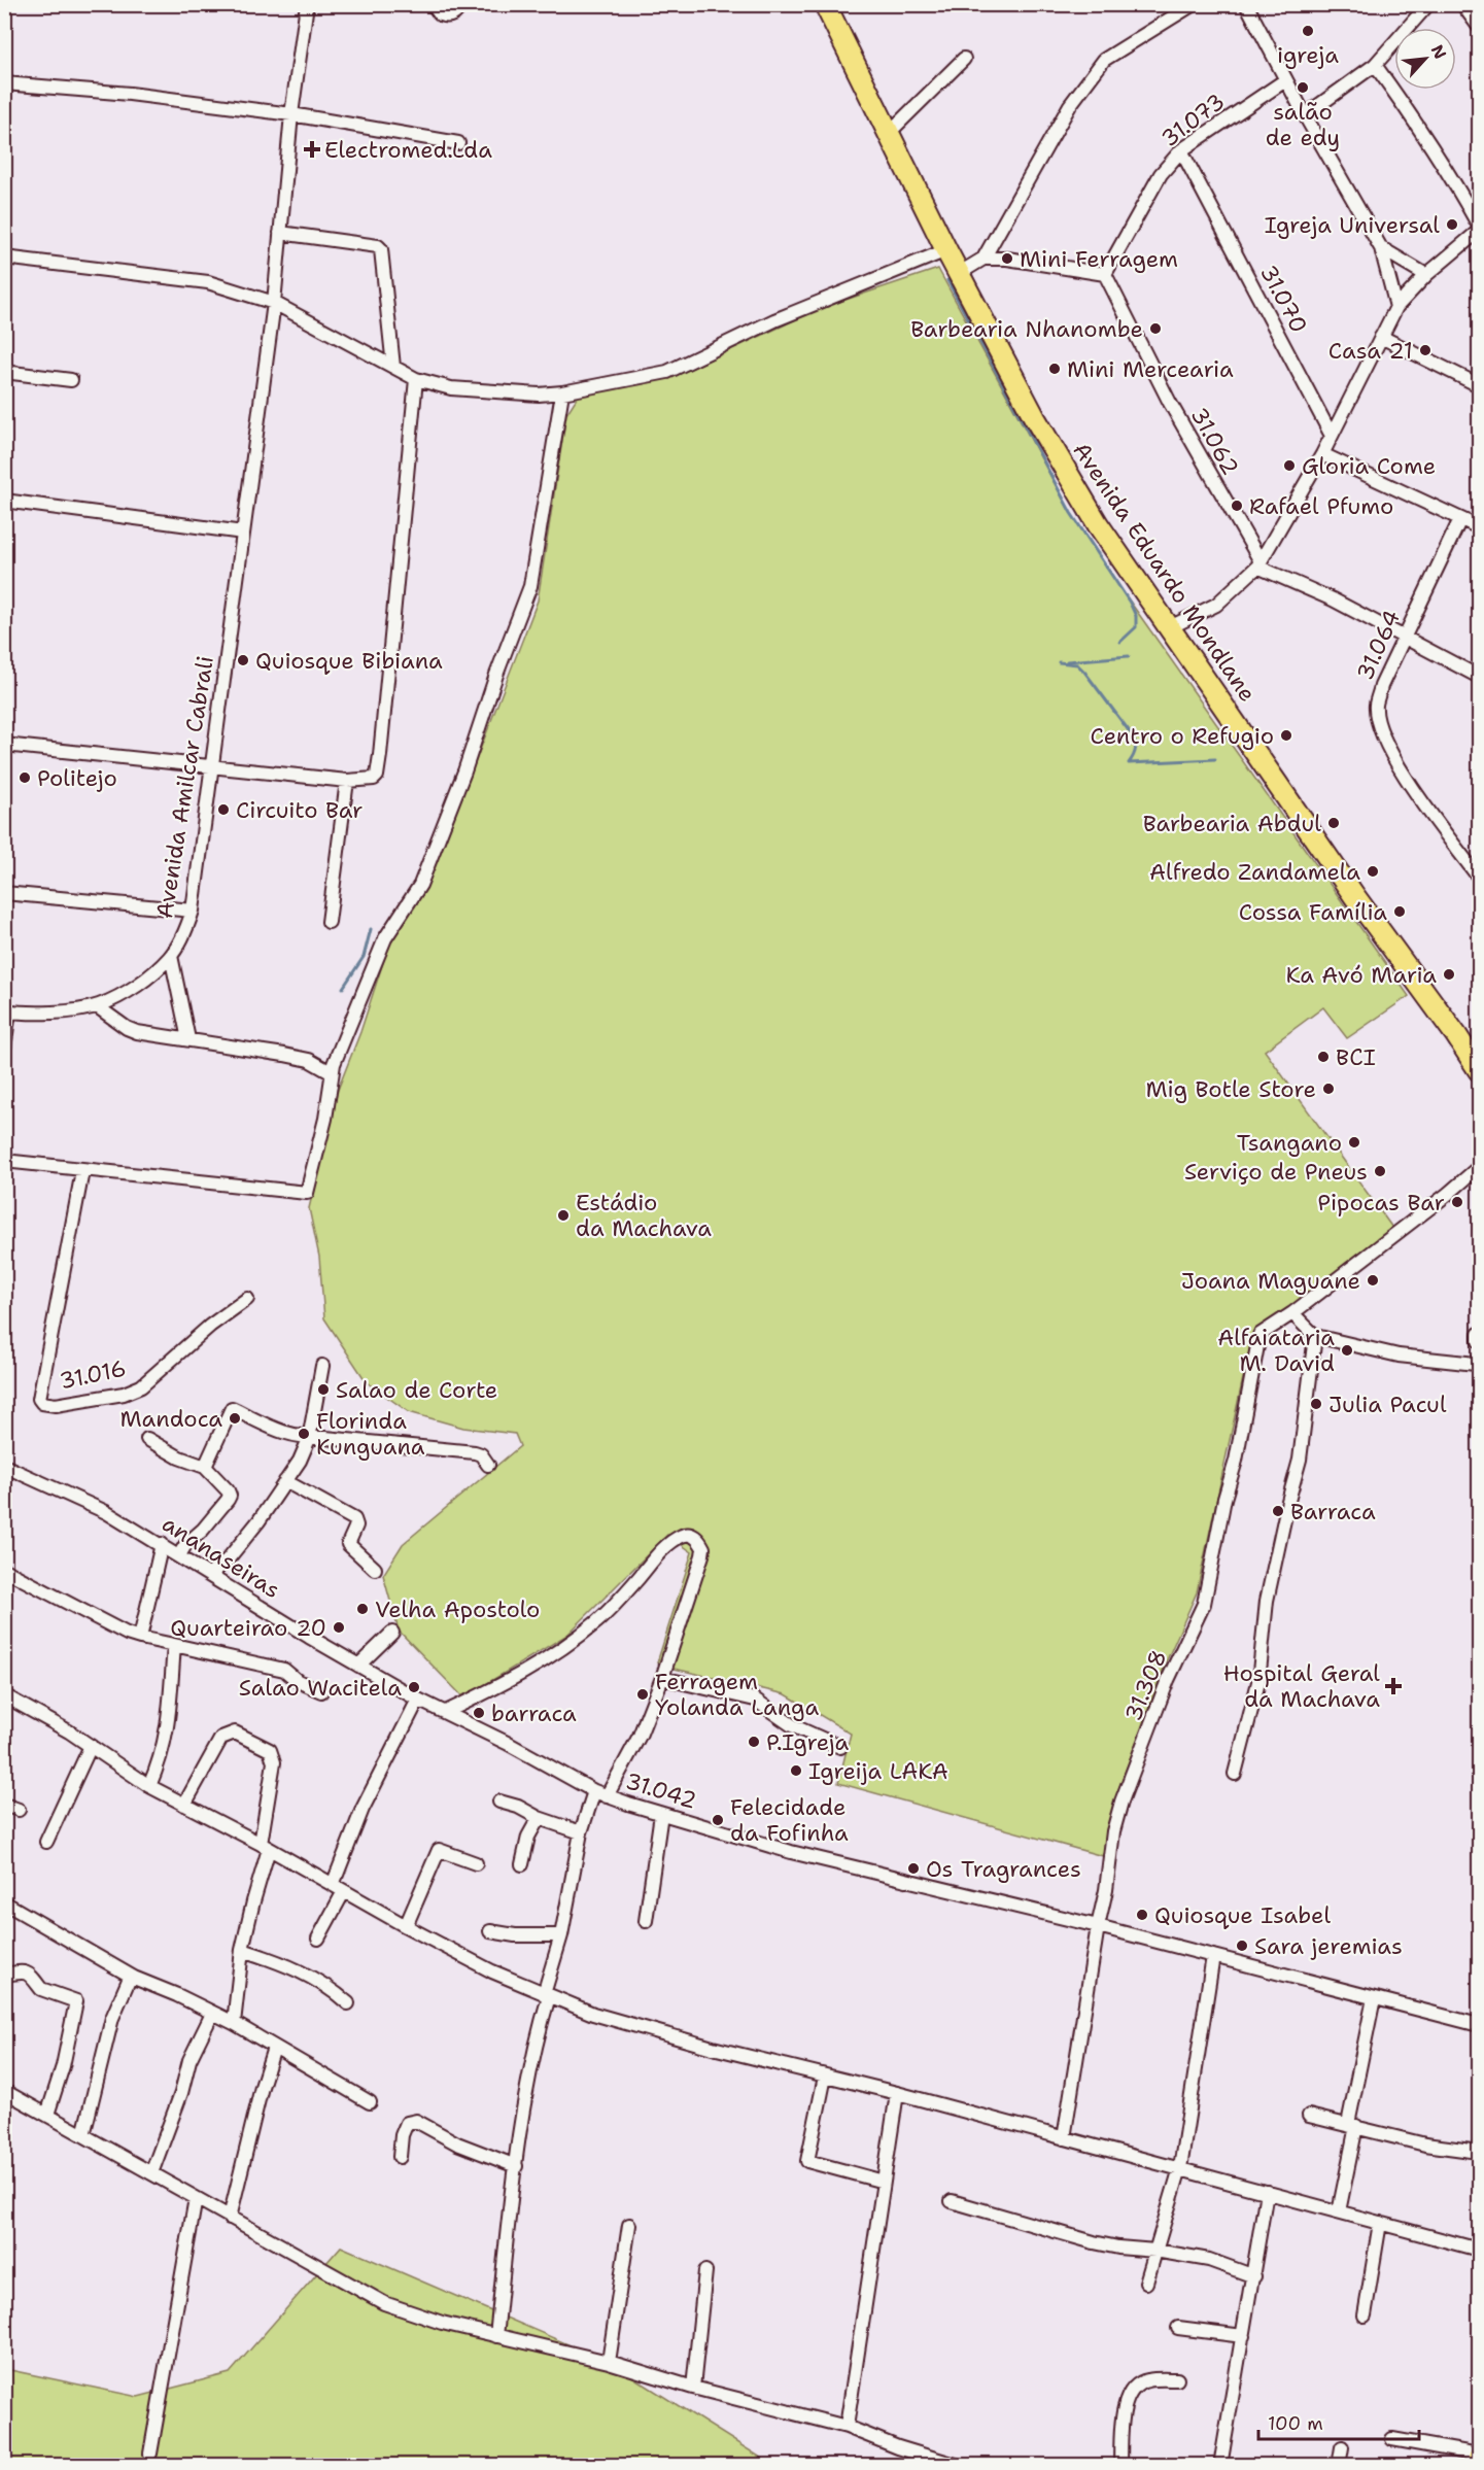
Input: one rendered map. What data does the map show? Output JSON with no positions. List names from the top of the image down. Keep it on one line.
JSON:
{"streets":{"main road":["Avenida Eduardo Mondlane"],"street":["31.073","31.070","31.062","31.064","Avenida Amilcar Cabrali","31.016","ananaseiras","31.308","31.042"]},"crossings":[["31.073","31.070"],["31.073","31.062"],["ananaseiras","31.042"],["31.308","31.042"]],"places":{"other":["igreja","salão de edy","Igreja Universal","Mini Ferragem","Barbearia Nhanombe","Casa 21","Mini Mercearia","Gloria Come","Rafael Pfumo","Quiosque Bibiana","Centro o Refugio","Politejo","Circuito Bar","Barbearia Abdul","Alfredo Zandamela","Cossa Família","Ka Avó Maria","BCI","Mig Botle Store","Tsangano","Serviço de Pneus","Pipocas Bar","Estádio da Machava","Joana Maguane","Alfaiataria M. David","Salao de Corte","Julia Pacul","Mandoca","Florinda Kunguana","Barraca","Velha Apostolo","Quarteirao 20","Salao Wacitela","Ferragem Yolanda Langa","barraca","P.Igreja","Igreija LAKA","Felecidade da Fofinha","Os Tragrances","Quiosque Isabel","Sara jeremias"],"health":["Electromed.Lda","Hospital Geral da Machava"]},"scale_bar":"100 m","north":"top right"}
